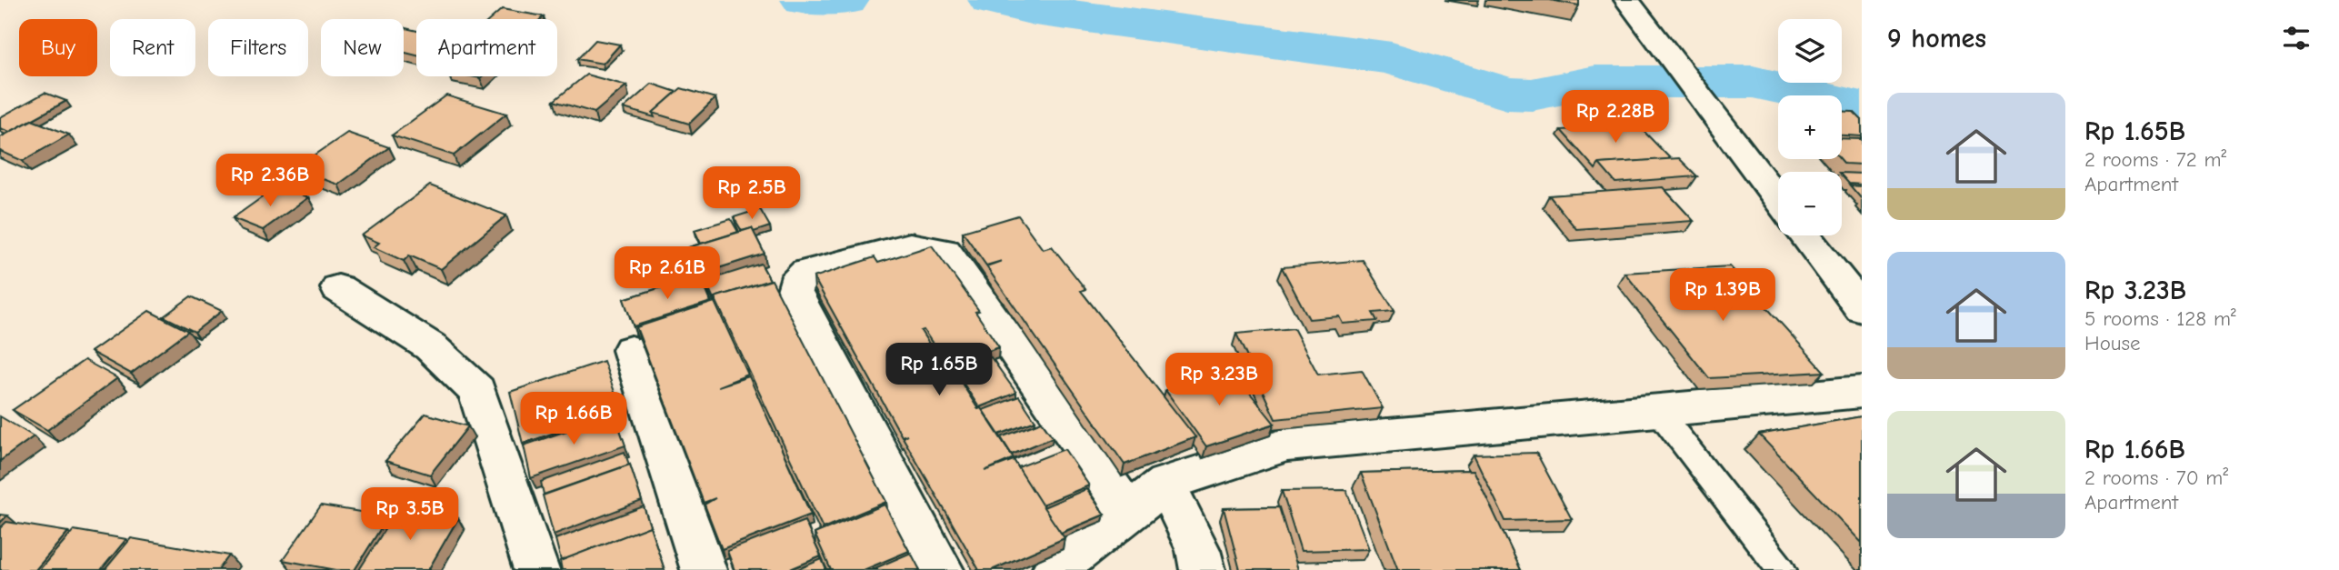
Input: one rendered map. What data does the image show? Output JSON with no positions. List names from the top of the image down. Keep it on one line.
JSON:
{"page":{"heading":"9 homes","map_buttons":["+","−"],"chip":["Buy","Rent","Filters","New","Apartment"],"list":[{"name":"Rp 1.65B","note":"2 rooms · 72 m² · Apartment"},{"name":"Rp 3.23B","note":"5 rooms · 128 m² · House"},{"name":"Rp 1.66B","note":"2 rooms · 70 m² · Apartment"}],"price":["Rp 2.28B","Rp 2.36B","Rp 2.5B","Rp 2.61B","Rp 1.39B","Rp 1.65B","Rp 3.23B","Rp 1.66B","Rp 3.5B"]}}
